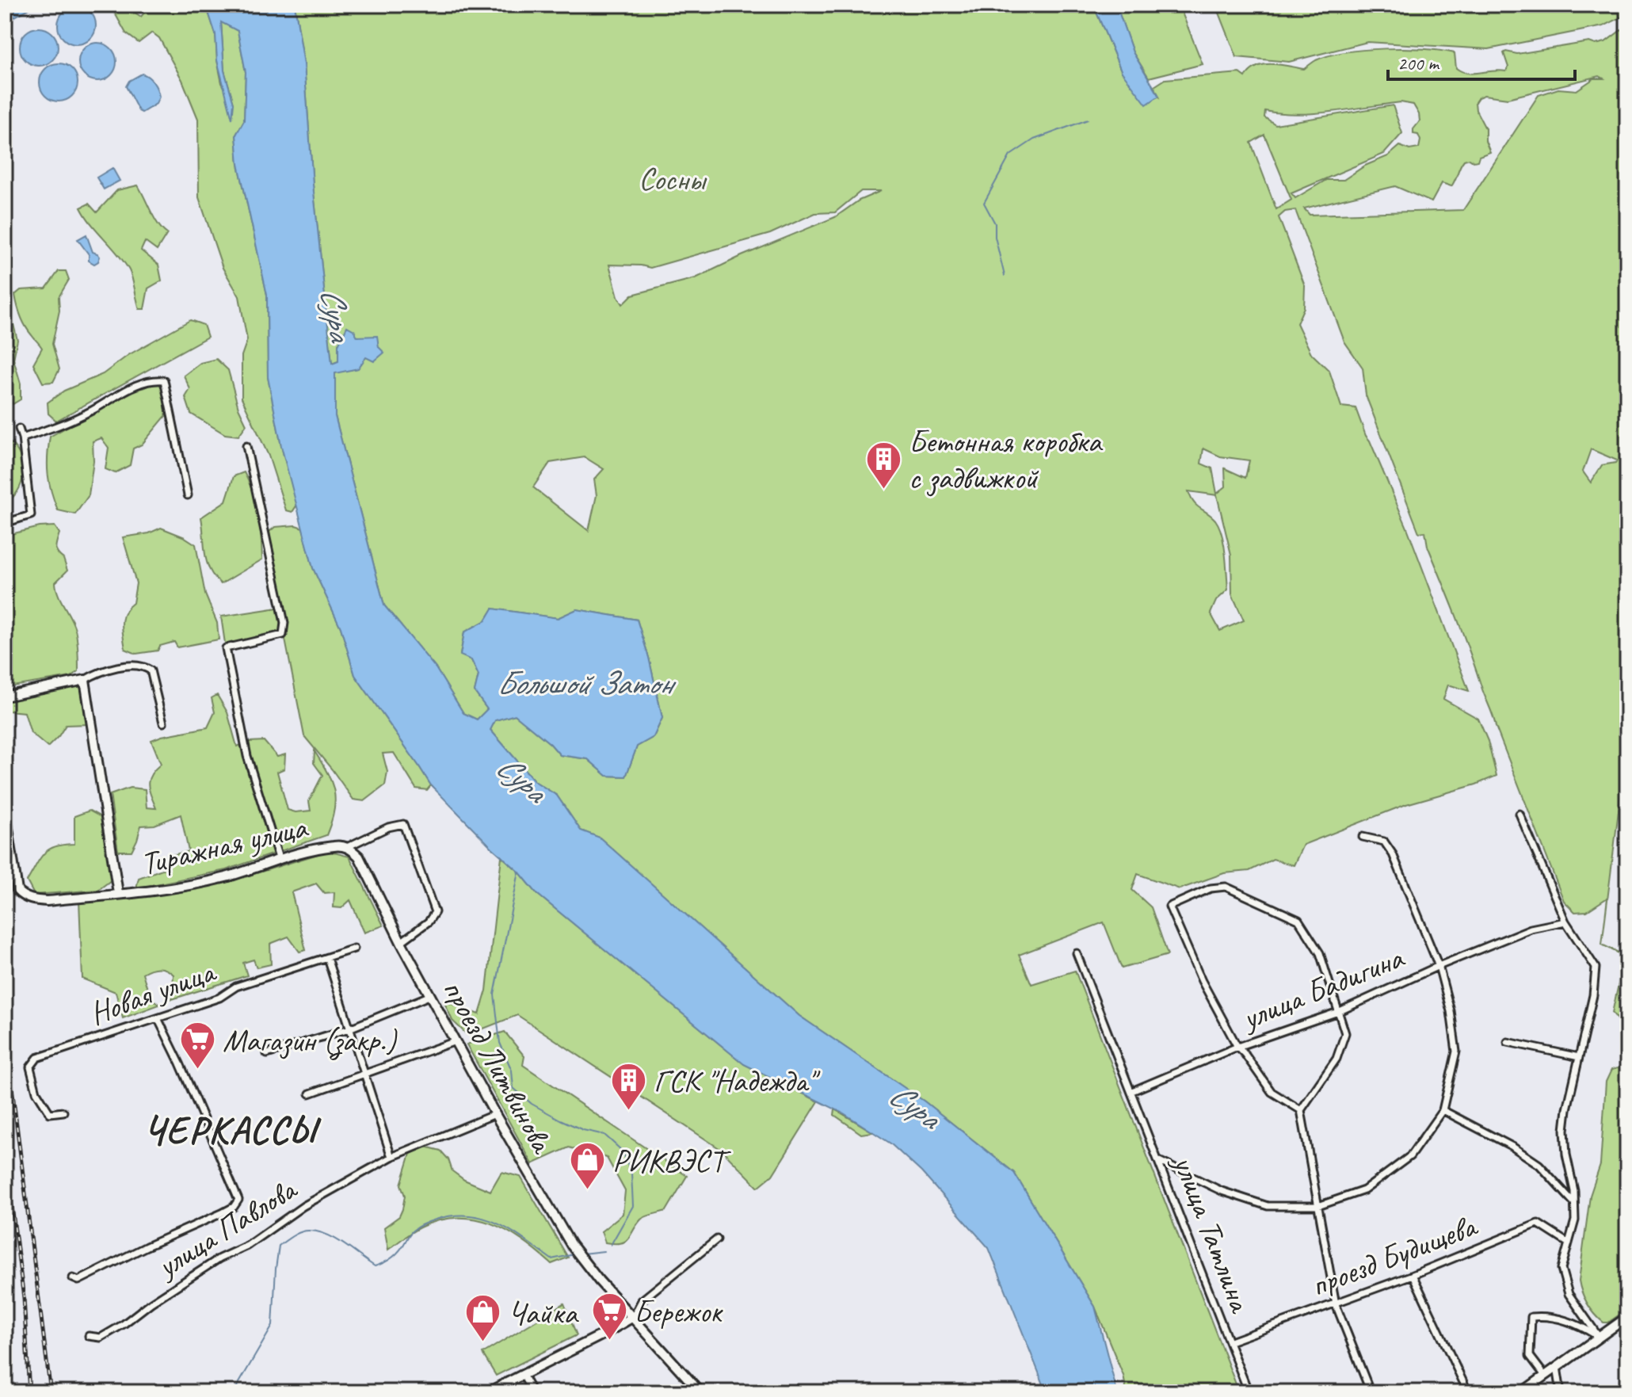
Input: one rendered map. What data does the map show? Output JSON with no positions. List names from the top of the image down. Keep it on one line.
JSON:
{"streets":{"main road":["Тиражная улица","проезд Литвинова"],"street":["улица Бадигина","Новая улица","улица Павлова","улица Татлина","проезд Будищева"]},"crossings":[["Тиражная улица","проезд Литвинова"],["улица Бадигина","улица Татлина"],["проезд Литвинова","улица Павлова"],["улица Татлина","проезд Будищева"]],"districts":["ЧЕРКАССЫ"],"water":["Сура","Большой Затон"],"parks":["Сосны"],"places":{"building":["Бетонная коробка с задвижкой","ГСК \"Надежда\""],"supermarket":["Магазин (закр.)","Бережок"],"shop":["РИКВЭСТ","Чайка"]},"scale_bar":"200 m"}
